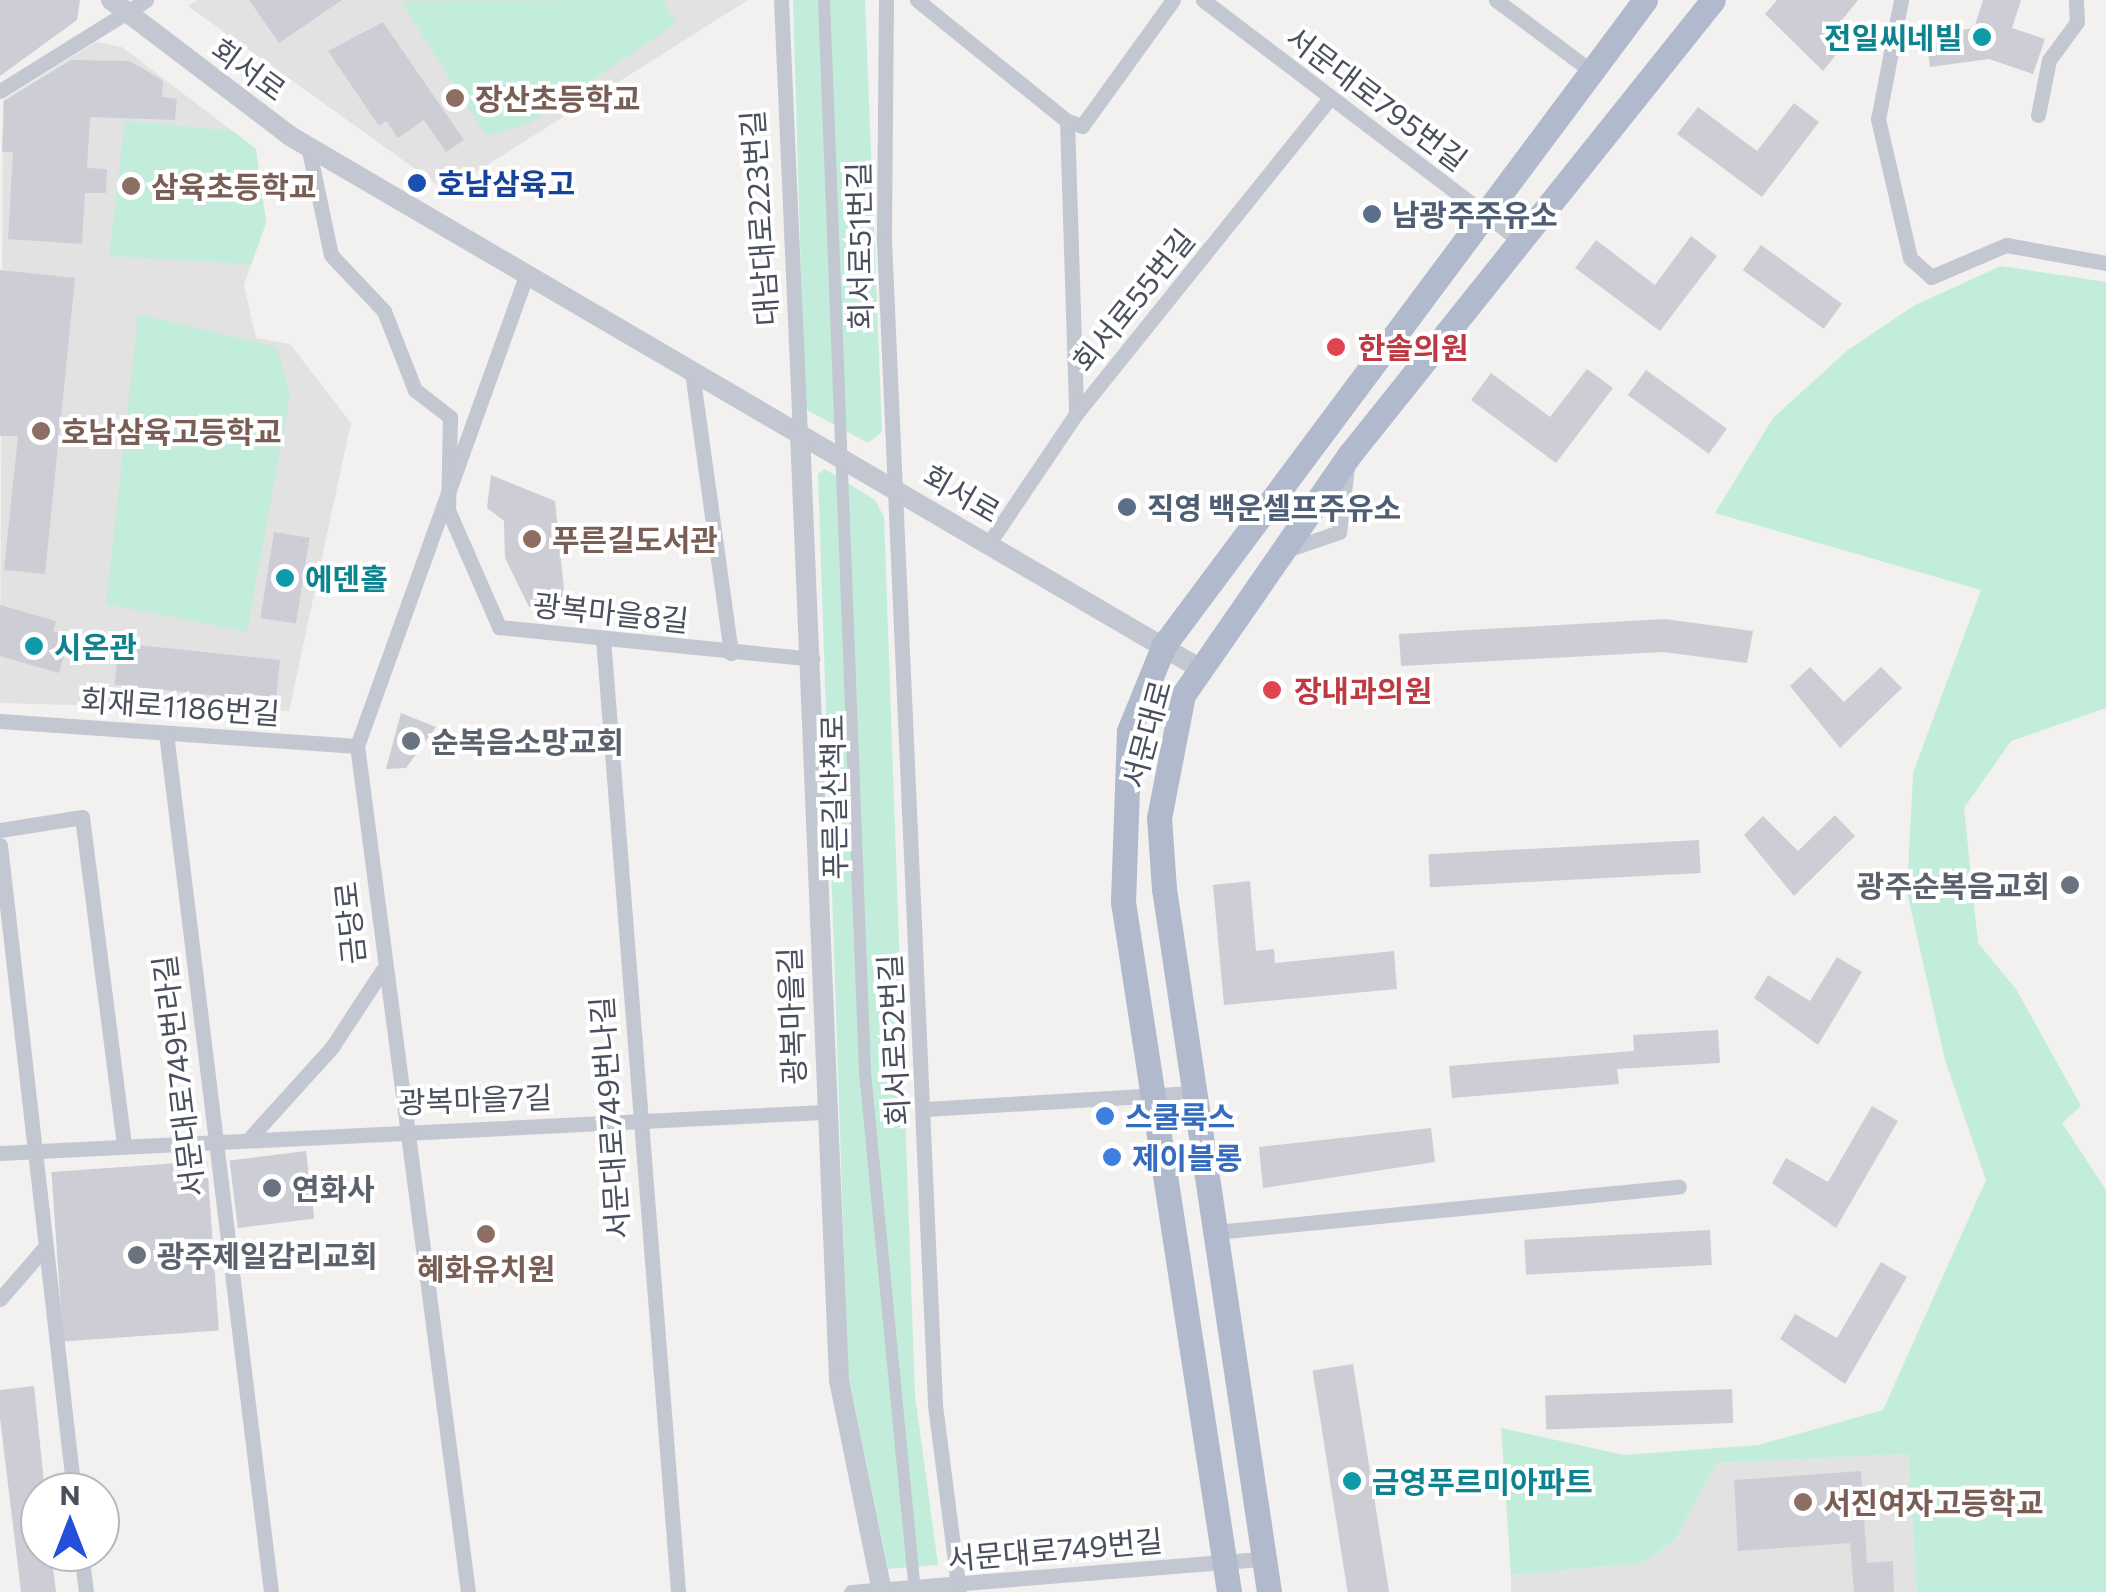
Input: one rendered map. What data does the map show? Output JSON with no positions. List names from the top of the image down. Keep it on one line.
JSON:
{"streets":{"main road":["서문대로"],"street":["회서로","서문대로795번길","대남대로223번길","회서로51번길","회서로55번길","광복마을8길","회재로1186번길","푸른길산책로","금당로","광복마을길","회서로52번길","서문대로749번라길","광복마을7길","서문대로749번나길","서문대로749번길"]},"crossings":[["회서로","대남대로223번길"],["회서로","회서로51번길"],["회서로","회서로55번길"],["회서로","광복마을8길"],["회서로","서문대로"],["회서로","푸른길산책로"],["회서로","금당로"],["회서로","광복마을길"],["회서로","회서로52번길"],["서문대로795번길","회서로55번길"],["서문대로795번길","서문대로"],["대남대로223번길","광복마을길"],["회서로51번길","회서로52번길"],["광복마을8길","금당로"],["광복마을8길","광복마을길"],["광복마을8길","서문대로749번나길"],["회재로1186번길","금당로"],["회재로1186번길","서문대로749번라길"],["서문대로","서문대로749번길"],["푸른길산책로","서문대로749번길"],["금당로","광복마을7길"],["광복마을길","광복마을7길"],["광복마을길","서문대로749번길"],["회서로52번길","서문대로749번길"],["서문대로749번라길","광복마을7길"],["광복마을7길","서문대로749번나길"]],"places":["전일씨네빌","장산초등학교","호남삼육고","삼육초등학교","남광주주유소","한솔의원","호남삼육고등학교","직영 백운셀프주유소","푸른길도서관","에덴홀","시온관","장내과의원","순복음소망교회","광주순복음교회","스쿨룩스","제이블롱","연화사","혜화유치원","광주제일감리교회","금영푸르미아파트","서진여자고등학교"],"north":"top"}
